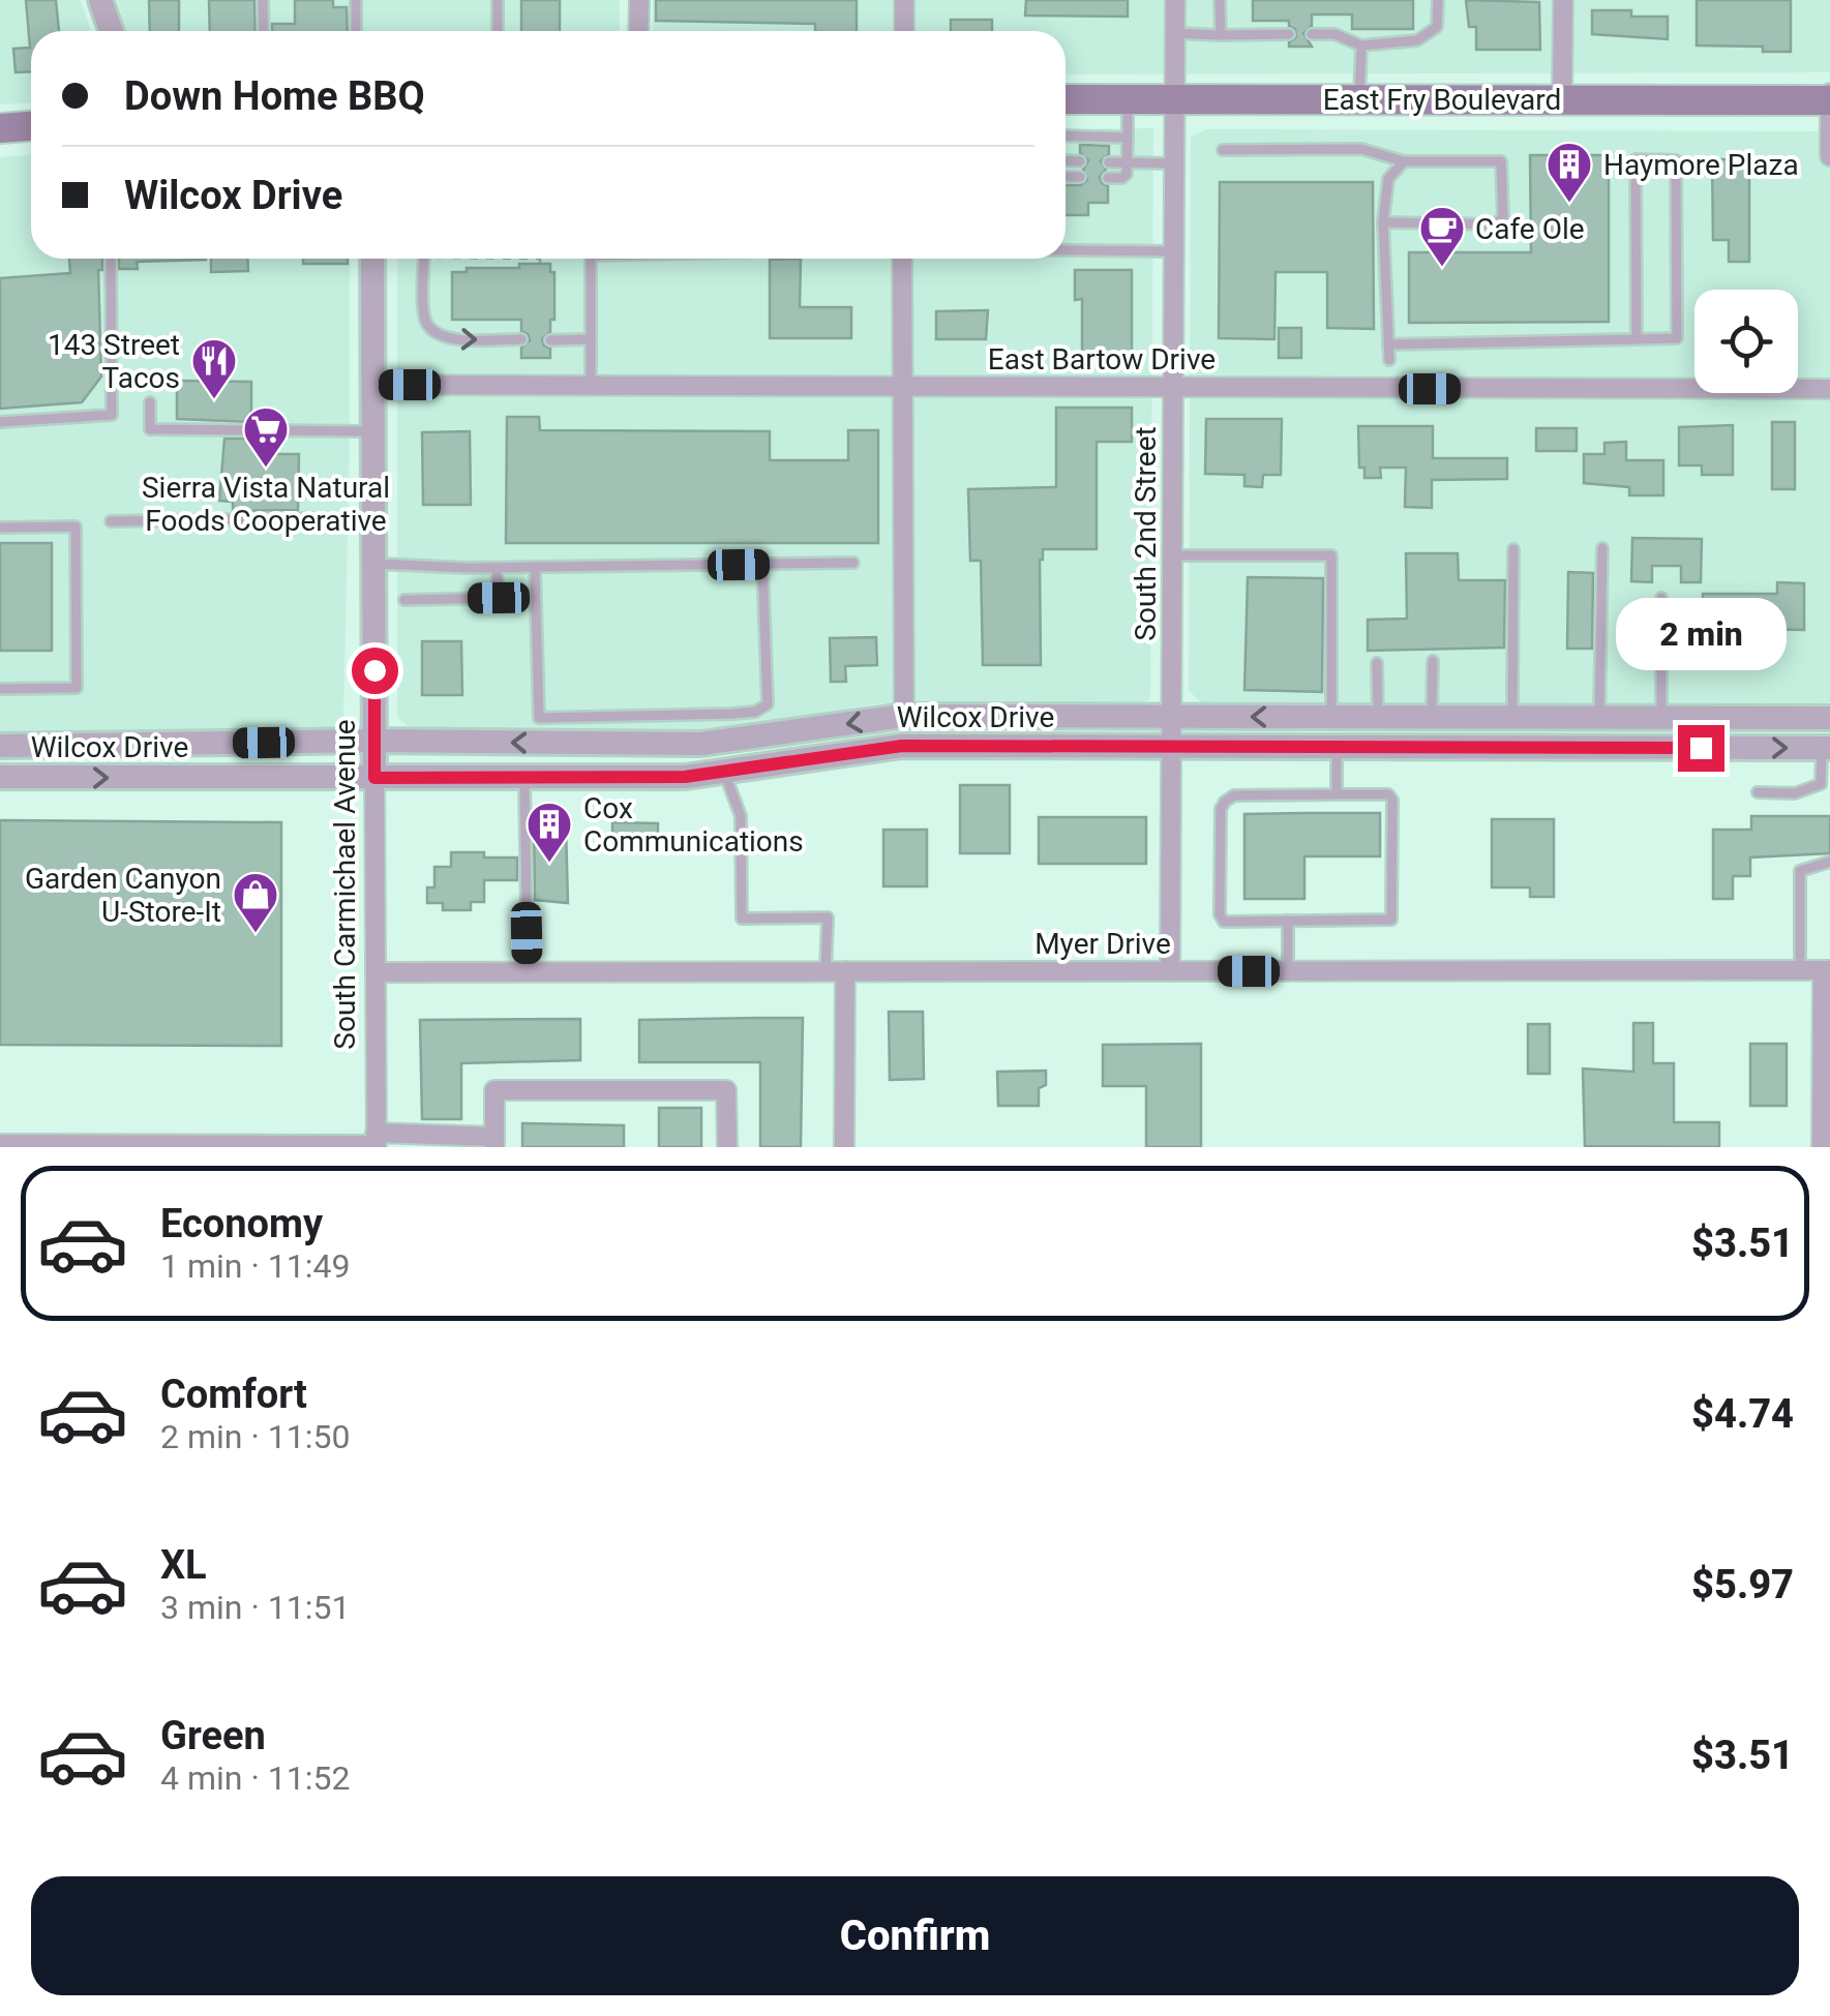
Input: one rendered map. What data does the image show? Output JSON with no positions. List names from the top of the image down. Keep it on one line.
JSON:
{"streets":{"main road":["East Fry Boulevard"],"street":["East Bartow Drive","South 2nd Street","Wilcox Drive","South Carmichael Avenue","Myer Drive"]},"crossings":[["East Fry Boulevard","South 2nd Street"],["East Bartow Drive","South 2nd Street"],["East Bartow Drive","South Carmichael Avenue"],["South 2nd Street","Wilcox Drive"],["South 2nd Street","Myer Drive"],["Wilcox Drive","South Carmichael Avenue"],["South Carmichael Avenue","Myer Drive"]],"places":{"building":["Haymore Plaza","Cox Communications"],"cafe":["Cafe Ole"],"restaurant":["143 Street Tacos"],"supermarket":["Sierra Vista Natural Foods Cooperative"],"shop":["Garden Canyon U-Store-It"]},"page":{"banner":["Down Home BBQ","Wilcox Drive"],"bubble":"2 min","list":[{"name":"Economy","note":"1 min · 11:49","value":"$3.51"},{"name":"Comfort","note":"2 min · 11:50","value":"$4.74"},{"name":"XL","note":"3 min · 11:51","value":"$5.97"},{"name":"Green","note":"4 min · 11:52","value":"$3.51"}],"buttons":"Confirm"}}
